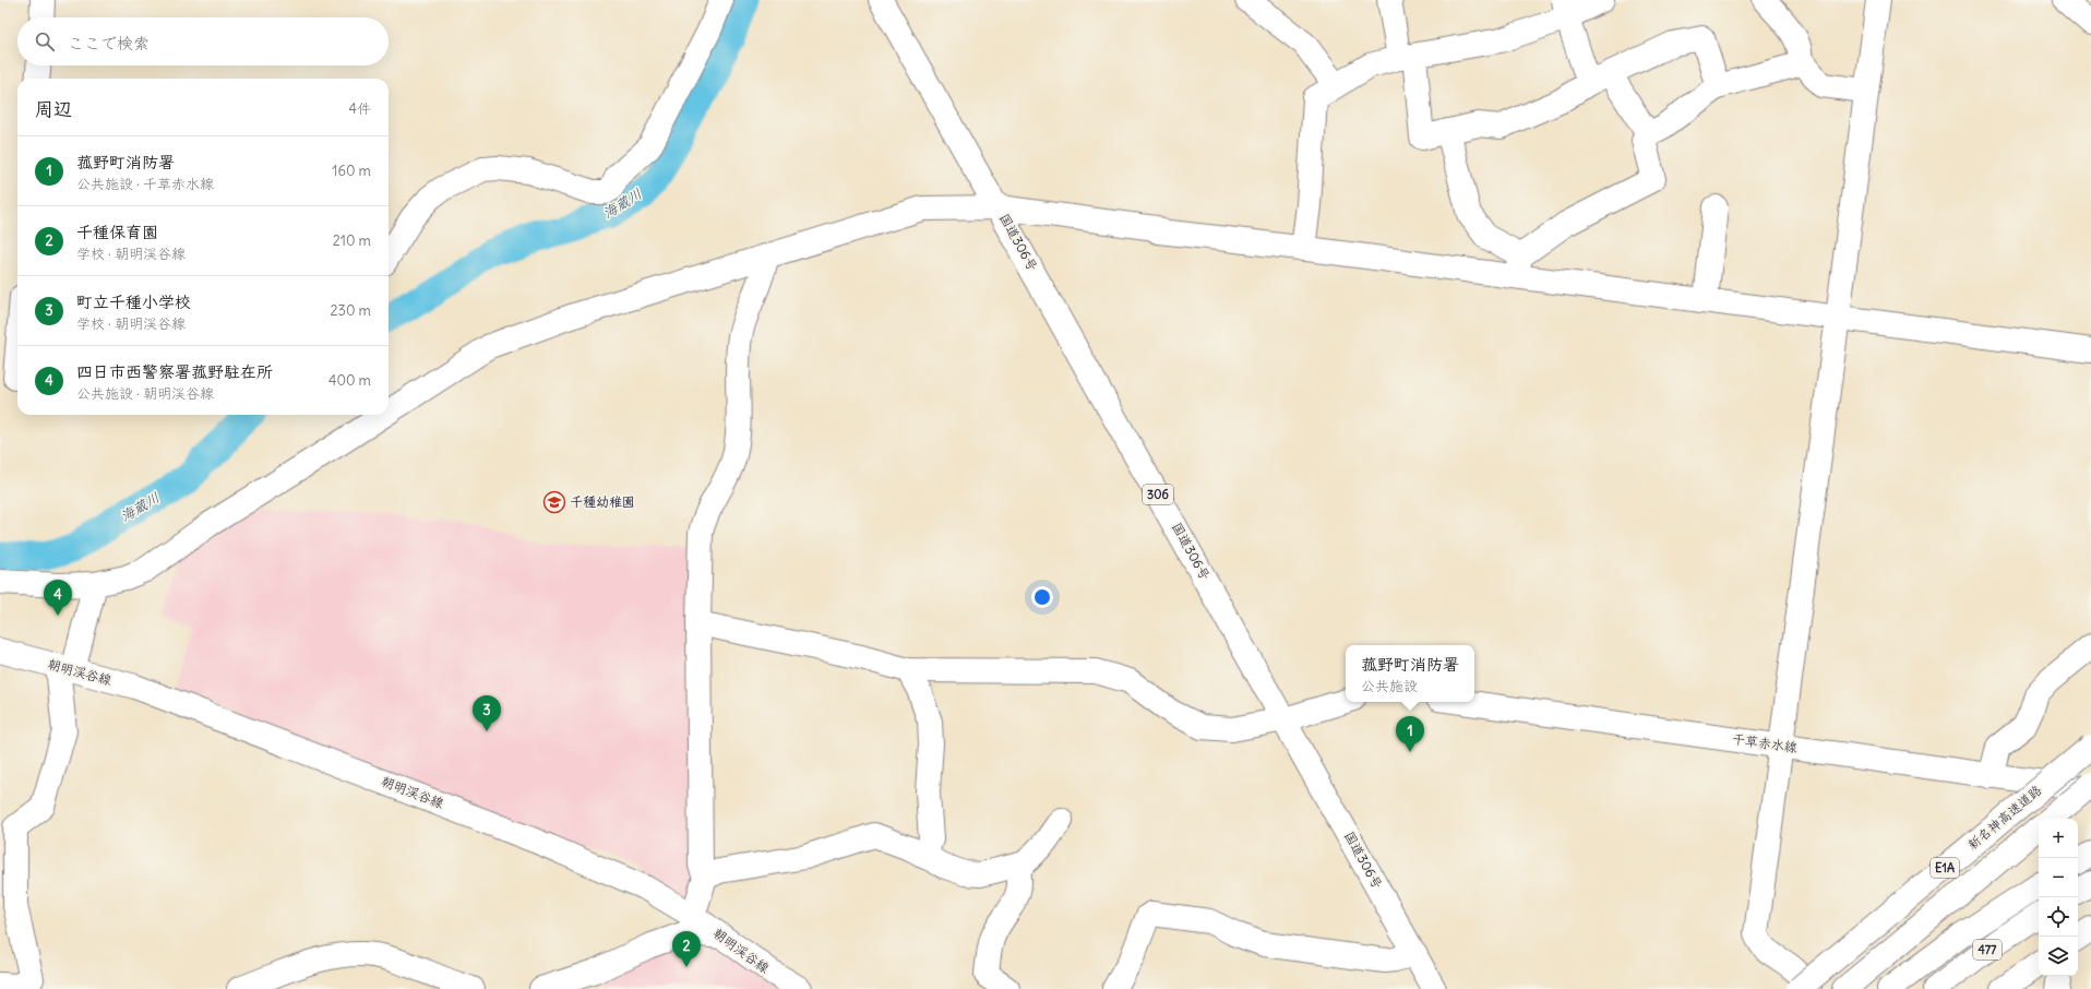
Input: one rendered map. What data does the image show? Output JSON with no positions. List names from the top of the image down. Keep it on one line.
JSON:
{"streets":{"main road":["国道306号","306","朝明渓谷線","千草赤水線","新名神高速道路","E1A","477"]},"water":["海蔵川"],"places":{"school or university":["千種幼稚園"]},"page":{"search":"ここで検索","heading":["周辺","4件"],"list":[{"mark":"1","name":"菰野町消防署","note":"公共施設 · 千草赤水線","value":"160 m"},{"mark":"2","name":"千種保育園","note":"学校 · 朝明渓谷線","value":"210 m"},{"mark":"3","name":"町立千種小学校","note":"学校 · 朝明渓谷線","value":"230 m"},{"mark":"4","name":"四日市西警察署菰野駐在所","note":"公共施設 · 朝明渓谷線","value":"400 m"}],"pins":["4","3","1","2"],"popup":["菰野町消防署","公共施設"],"map_buttons":["+","−"]}}
